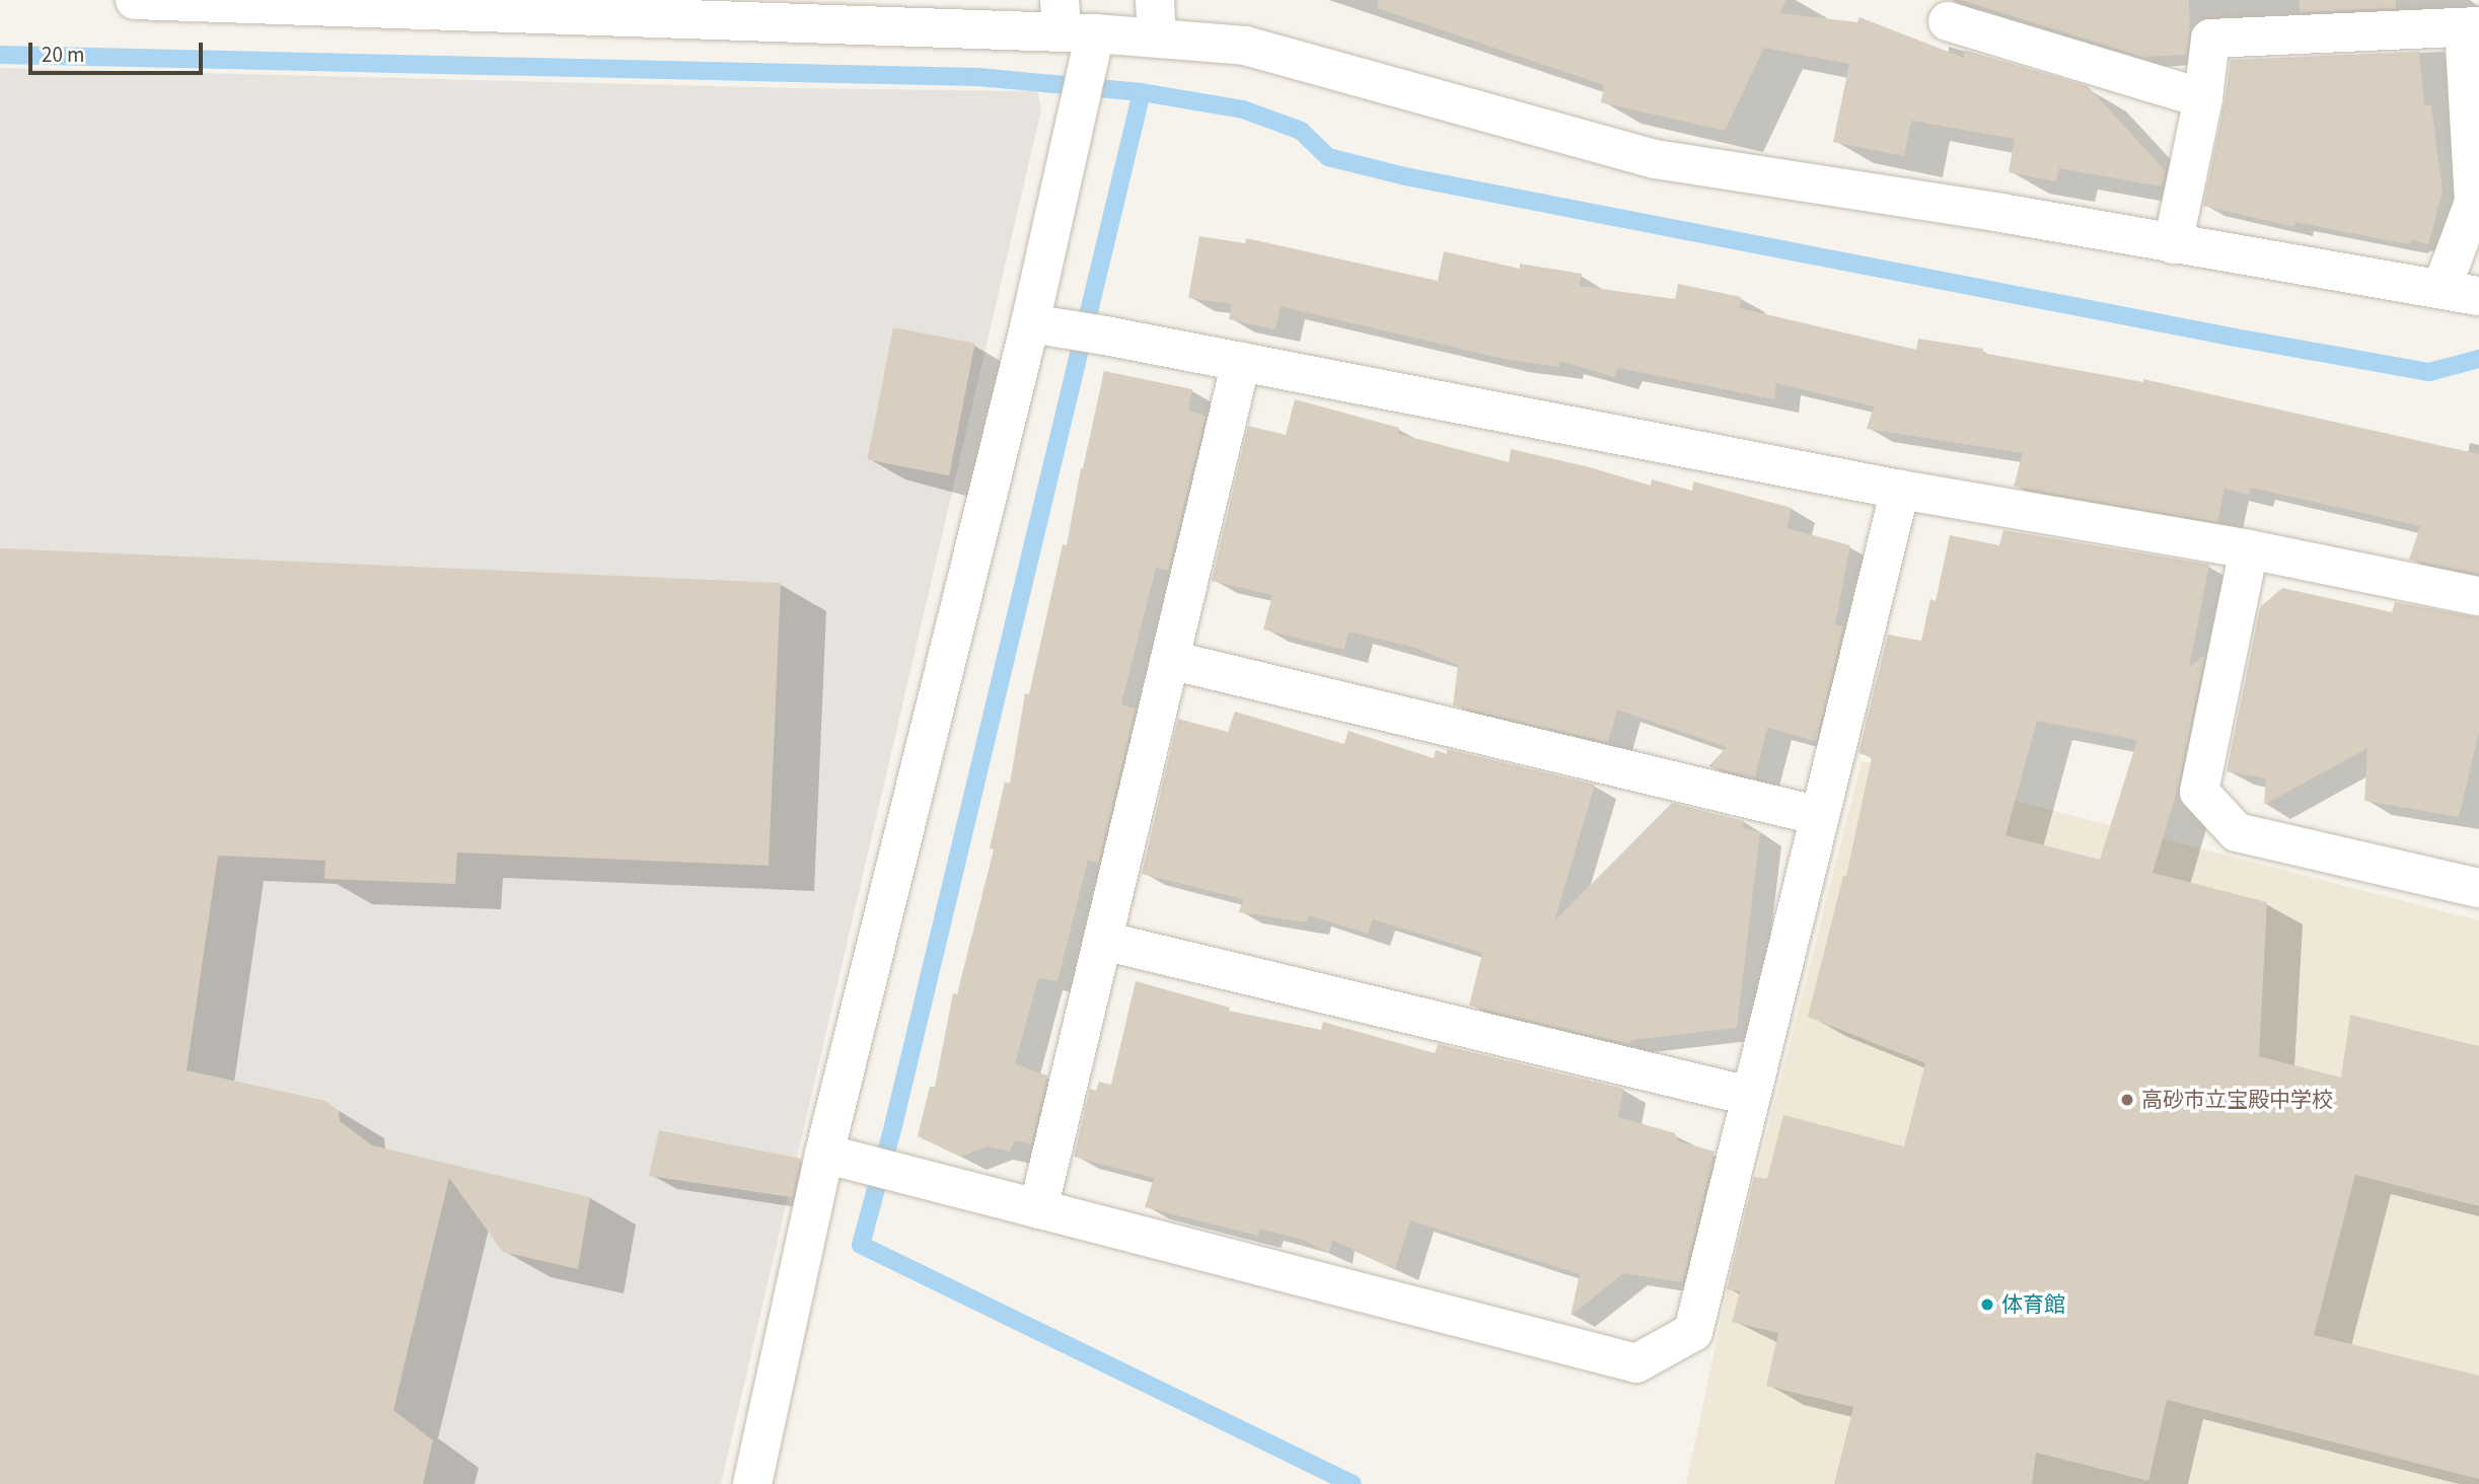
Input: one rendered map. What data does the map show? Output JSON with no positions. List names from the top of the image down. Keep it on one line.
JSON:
{"places":["高砂市立宝殿中学校","体育館"],"scale_bar":"20 m"}
